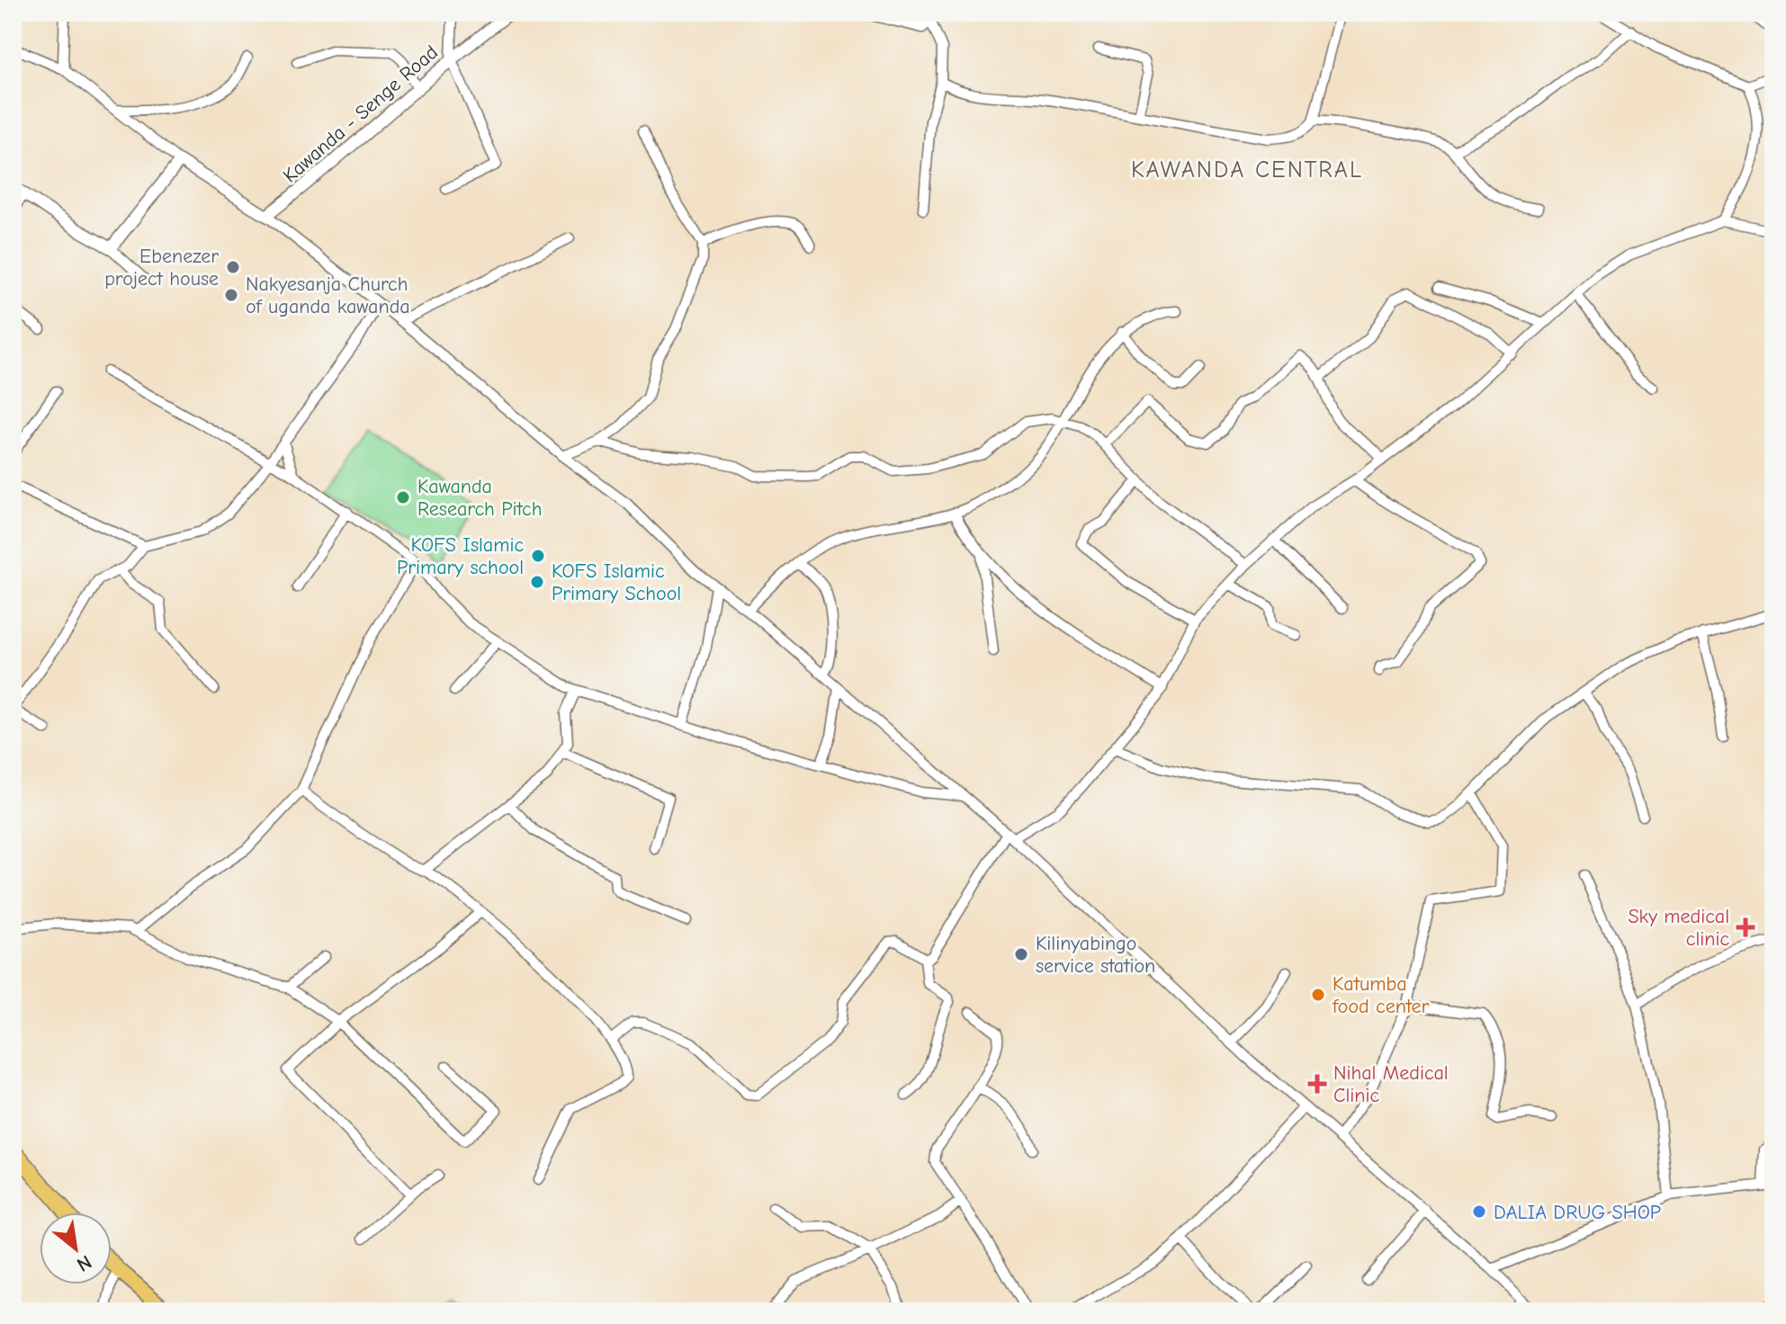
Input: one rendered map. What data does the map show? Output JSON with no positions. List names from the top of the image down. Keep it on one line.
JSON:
{"streets":{"street":["Kawanda - Senge Road"]},"districts":["KAWANDA CENTRAL"],"places":{"other":["Ebenezer project house","Nakyesanja Church of uganda kawanda","Kawanda Research Pitch","KOFS Islamic Primary school","KOFS Islamic Primary School","Kilinyabingo service station","Katumba food center","DALIA DRUG SHOP"],"health":["Sky medical clinic","Nihal Medical Clinic"]},"north":"bottom right"}
